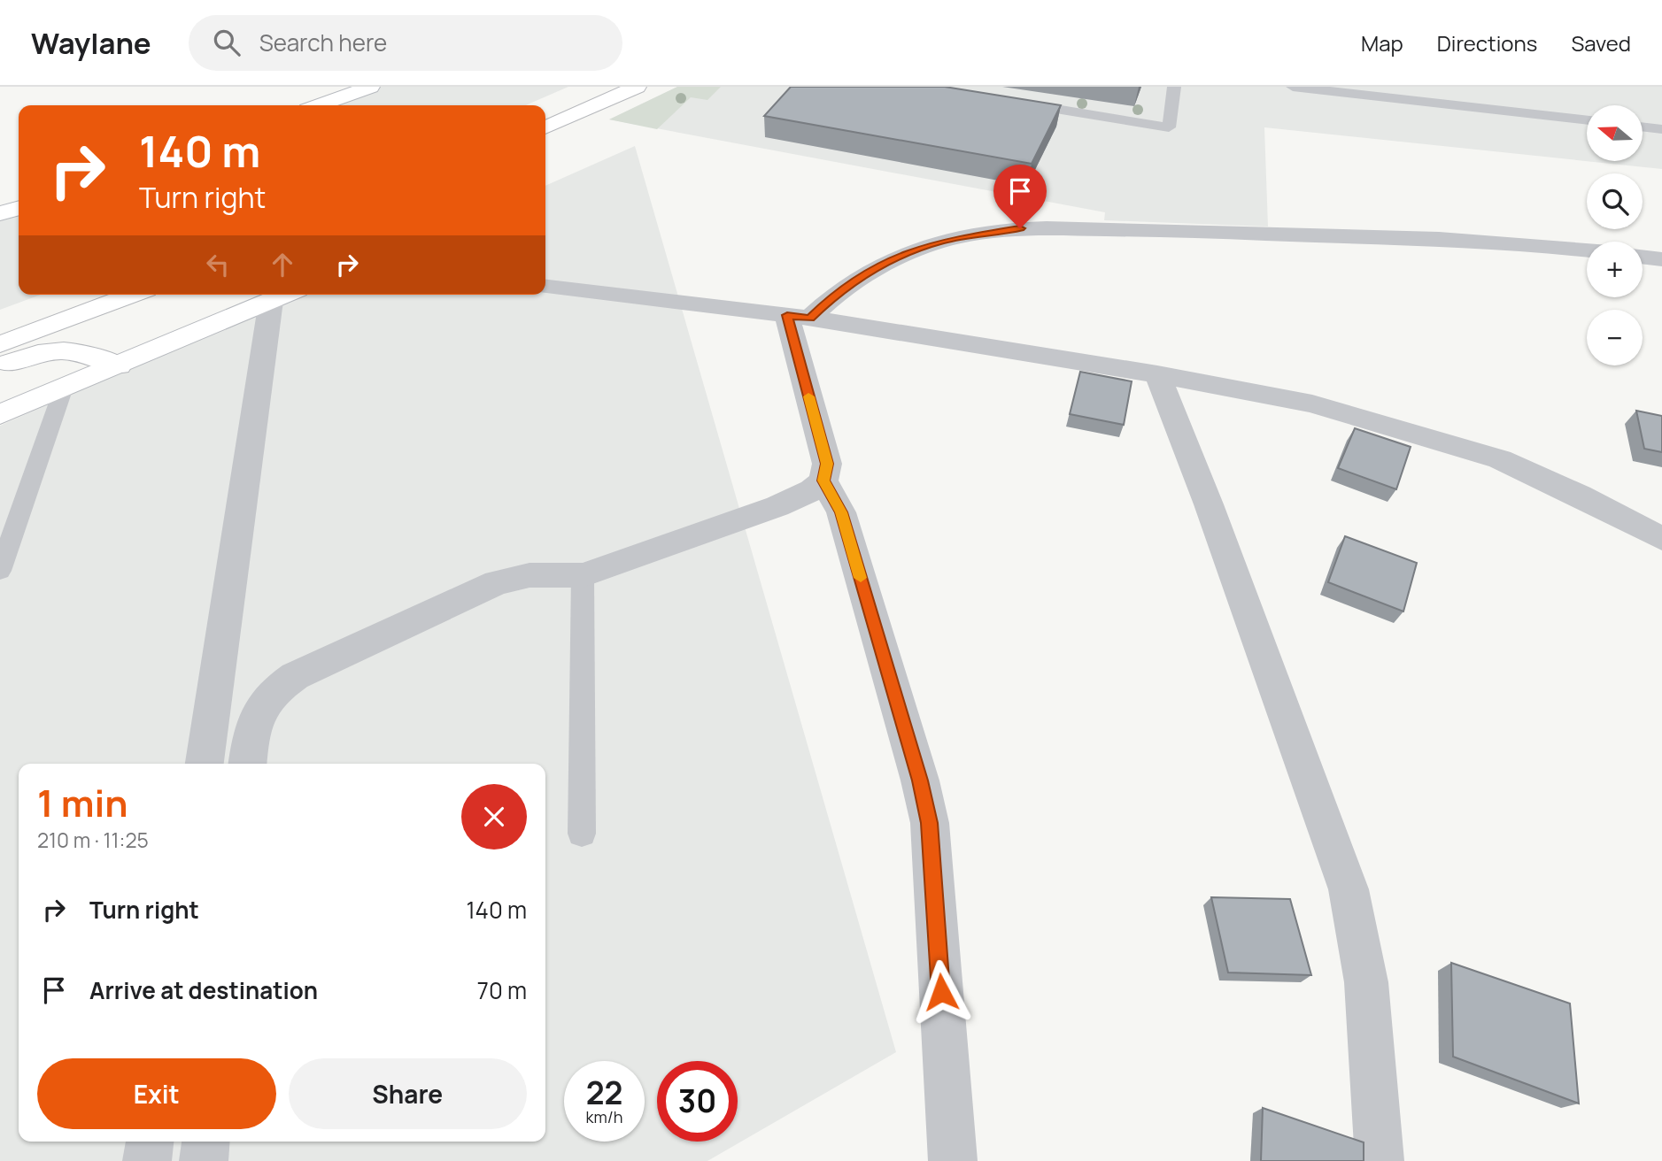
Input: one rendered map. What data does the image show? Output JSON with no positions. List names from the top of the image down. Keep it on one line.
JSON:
{"north":"left","page":{"header":"Waylane","search":"Search here","nav":["Map","Directions","Saved"],"map_buttons":["+","−"],"turn":["140 m","Turn right"],"heading":["1 min","210 m · 11:25"],"list":[{"name":"Turn right","value":"140 m"},{"name":"Arrive at destination","value":"70 m"}],"buttons":["Exit","Share"],"speed":"22 km/h","limit":"30"}}
